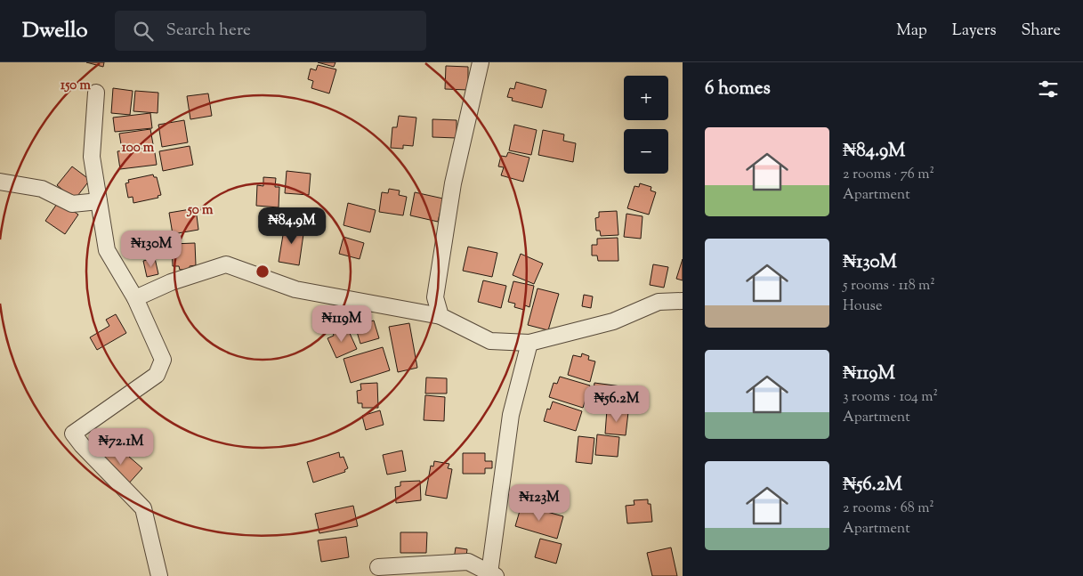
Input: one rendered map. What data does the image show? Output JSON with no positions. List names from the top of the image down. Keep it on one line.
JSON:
{"page":{"header":"Dwello","search":"Search here","nav":["Map","Layers","Share"],"heading":"6 homes","map_buttons":["+","−"],"list":[{"name":"₦84.9M","note":"2 rooms · 76 m² · Apartment"},{"name":"₦130M","note":"5 rooms · 118 m² · House"},{"name":"₦119M","note":"3 rooms · 104 m² · Apartment"},{"name":"₦56.2M","note":"2 rooms · 68 m² · Apartment"}],"price":["₦84.9M","₦130M","₦119M","₦56.2M","₦72.1M","₦123M"]},"rings":["150 m","100 m","50 m"]}
